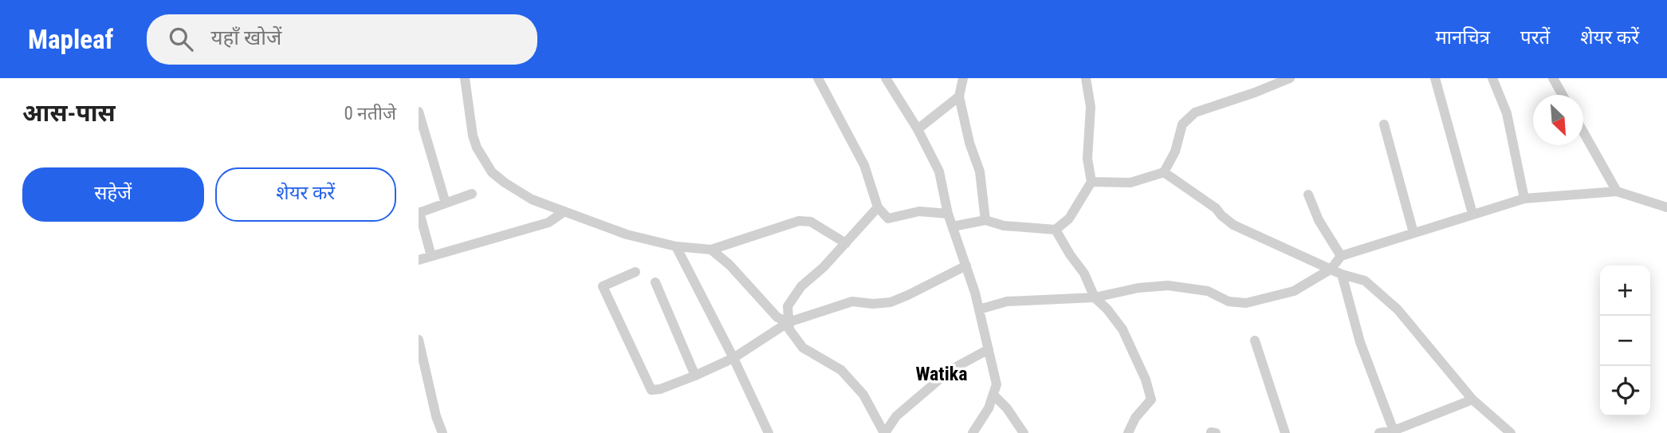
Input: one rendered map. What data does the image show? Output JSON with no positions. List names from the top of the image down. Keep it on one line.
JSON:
{"districts":["Watika"],"north":"bottom right","page":{"header":"Mapleaf","search":"यहाँ खोजें","nav":["मानचित्र","परतें","शेयर करें"],"heading":["आस-पास","0 नतीजे"],"buttons":["सहेजें","शेयर करें"],"map_buttons":["+","−"]}}
